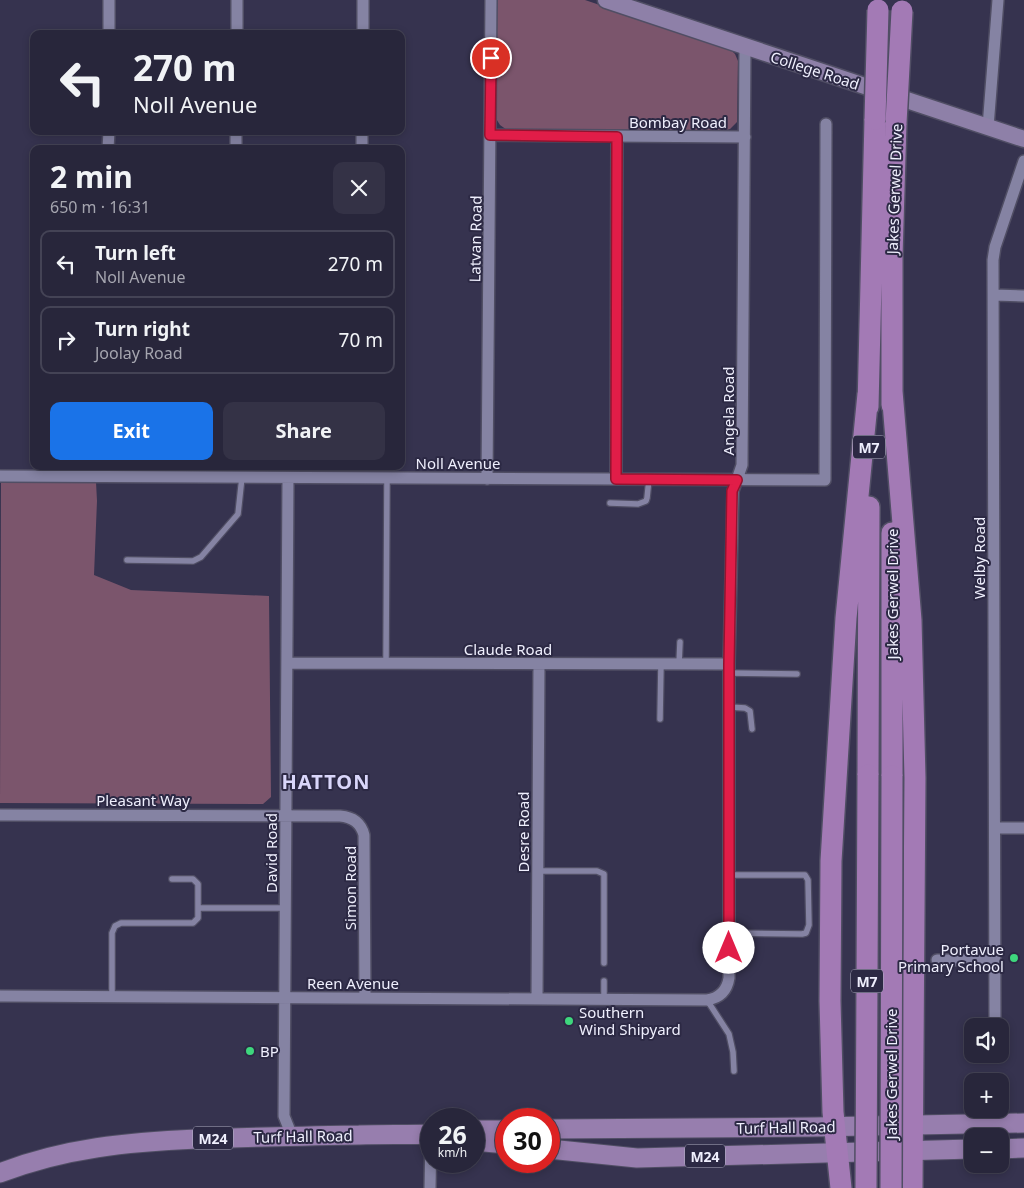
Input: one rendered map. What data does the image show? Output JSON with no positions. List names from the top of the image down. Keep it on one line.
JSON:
{"streets":{"highway":["Jakes Gerwel Drive","M7"],"main road":["Turf Hall Road","M24"],"street":["College Road","Bombay Road","Latvan Road","Angela Road","Noll Avenue","Welby Road","Claude Road","Pleasant Way","Desre Road","David Road","Simon Road","Reen Avenue"]},"crossings":[["College Road","Angela Road"],["Bombay Road","Latvan Road"],["Bombay Road","Angela Road"],["Latvan Road","Noll Avenue"],["Angela Road","Noll Avenue"],["Angela Road","Claude Road"],["Angela Road","Reen Avenue"],["Noll Avenue","David Road"],["Claude Road","Desre Road"],["Claude Road","David Road"],["Pleasant Way","David Road"],["Pleasant Way","Simon Road"],["Desre Road","Reen Avenue"],["David Road","Simon Road"],["David Road","Reen Avenue"],["David Road","Turf Hall Road"],["Simon Road","Reen Avenue"]],"districts":["HATTON"],"places":["Portavue Primary School","Southern Wind Shipyard","BP"],"page":{"turn":["270 m","Noll Avenue"],"heading":["2 min","650 m · 16:31"],"list":[{"name":"Turn left","note":"Noll Avenue","value":"270 m"},{"name":"Turn right","note":"Joolay Road","value":"70 m"}],"buttons":["Exit","Share"],"map_buttons":["+","−"],"speed":"26 km/h","limit":"30"}}
